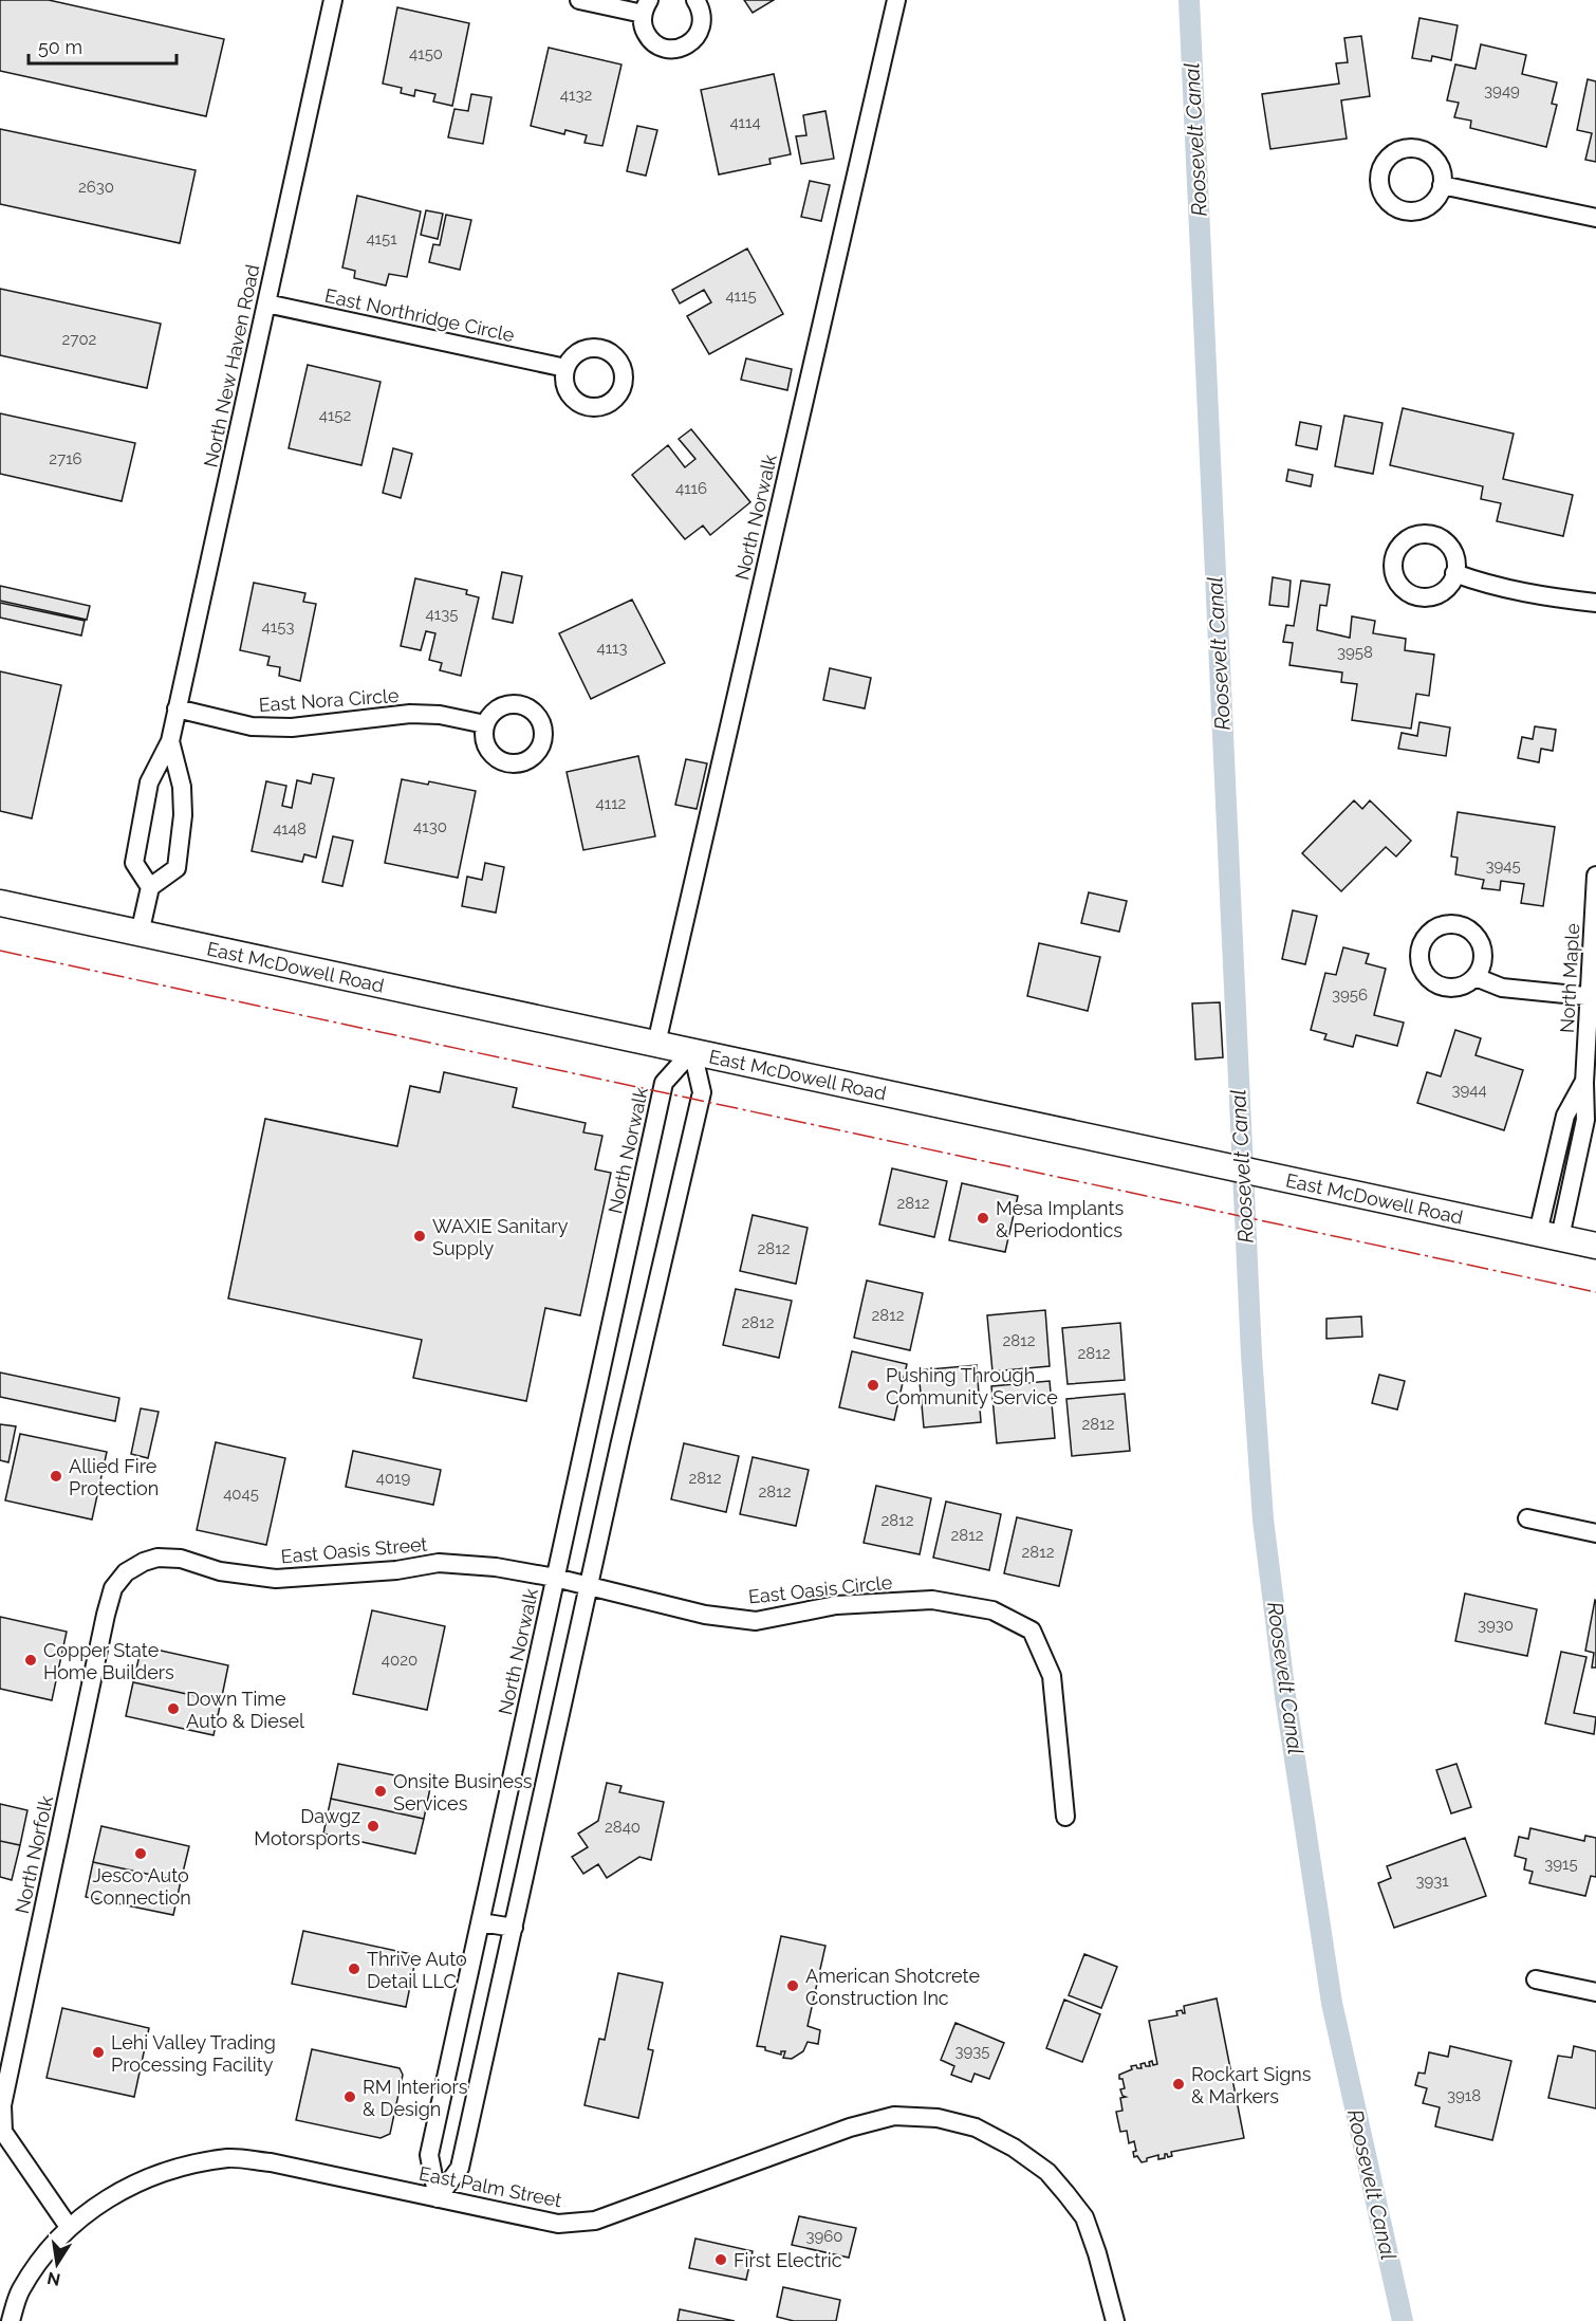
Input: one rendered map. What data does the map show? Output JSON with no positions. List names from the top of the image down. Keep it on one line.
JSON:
{"streets":{"main road":["East McDowell Road"],"street":["East Northridge Circle","North New Haven Road","North Norwalk","East Nora Circle","North Maple","East Oasis Street","East Oasis Circle","North Norfolk","East Palm Street"]},"crossings":[["East Northridge Circle","North New Haven Road"],["North New Haven Road","East Nora Circle"],["North Norwalk","East McDowell Road"],["North Norwalk","East Oasis Street"],["North Norwalk","East Oasis Circle"],["North Norwalk","East Palm Street"],["East McDowell Road","North Maple"],["East Oasis Street","East Oasis Circle"],["East Oasis Street","North Norfolk"],["North Norfolk","East Palm Street"]],"water":["Roosevelt Canal"],"places":["Mesa Implants & Periodontics","WAXIE Sanitary Supply","Pushing Through Community Service","Allied Fire Protection","Copper State Home Builders","Down Time Auto & Diesel","Onsite Business Services","Dawgz Motorsports","Jesco Auto Connection","Thrive Auto Detail LLC","American Shotcrete Construction Inc","Lehi Valley Trading Processing Facility","Rockart Signs & Markers","RM Interiors & Design","First Electric"],"house_numbers":["4150","3949","4132","4114","2630","4151","4115","2702","4152","2716","4116","4135","4153","4113","3958","4112","4130","4148","3945","3956","3944","2812","2812","2812","2812","2812","2812","2812","4019","2812","2812","4045","2812","2812","2812","3930","4020","2840","3915","3931","3935","3918","3960"],"scale_bar":"50 m","north":"bottom"}
